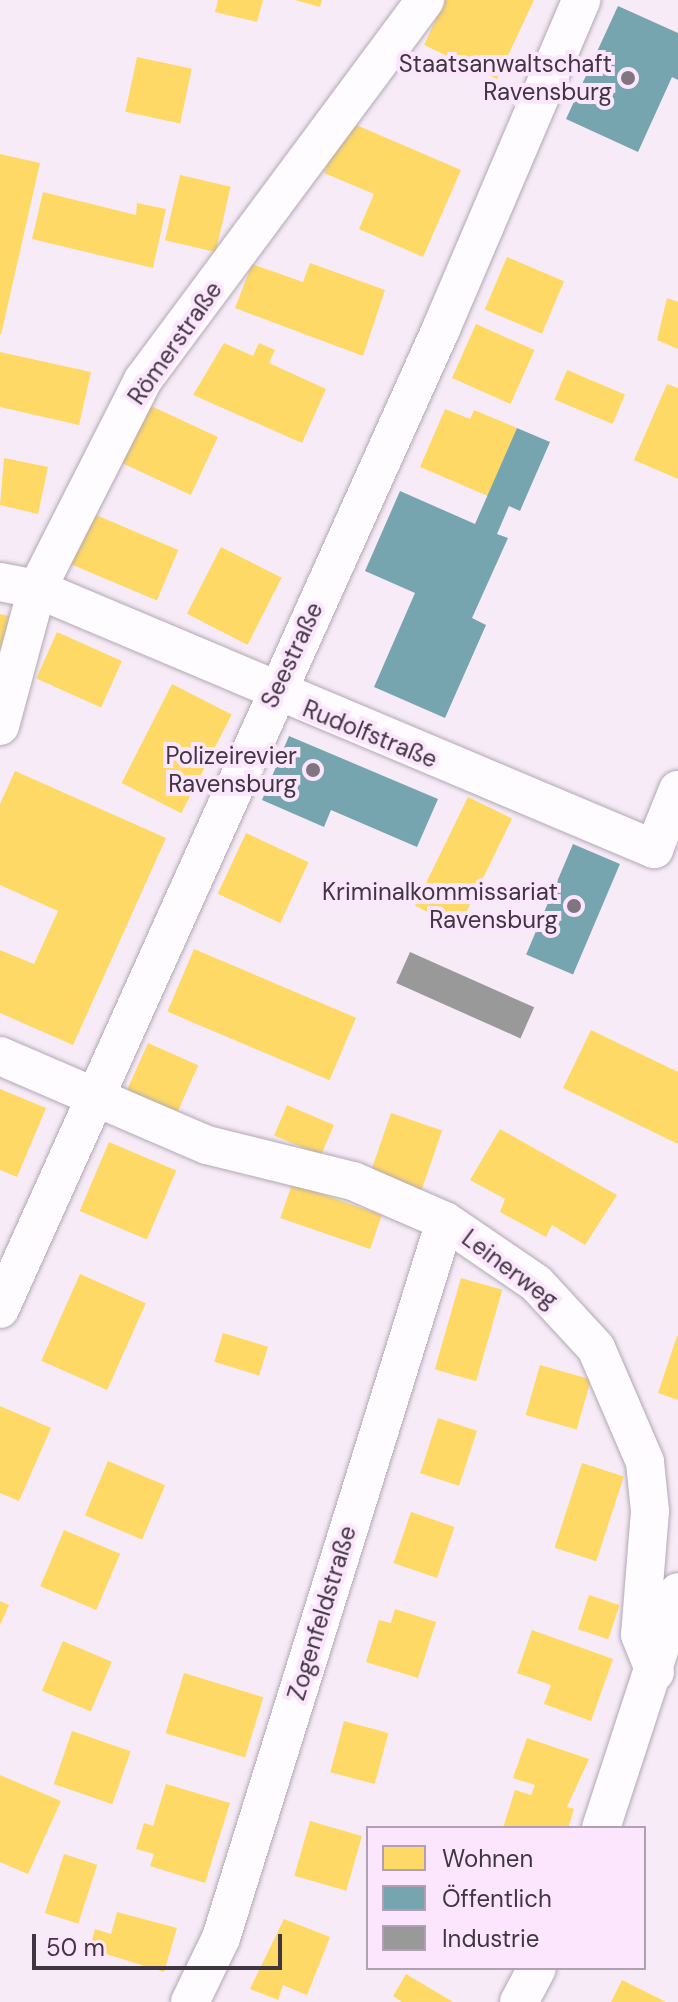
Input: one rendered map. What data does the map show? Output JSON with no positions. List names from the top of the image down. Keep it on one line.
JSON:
{"streets":{"street":["Römerstraße","Seestraße","Rudolfstraße","Leinerweg","Zogenfeldstraße"]},"crossings":[["Römerstraße","Rudolfstraße"],["Seestraße","Rudolfstraße"],["Seestraße","Leinerweg"],["Leinerweg","Zogenfeldstraße"]],"places":["Staatsanwaltschaft Ravensburg","Polizeirevier Ravensburg","Kriminalkommissariat Ravensburg"],"legend":["Wohnen","Öffentlich","Industrie"],"scale_bar":"50 m"}
